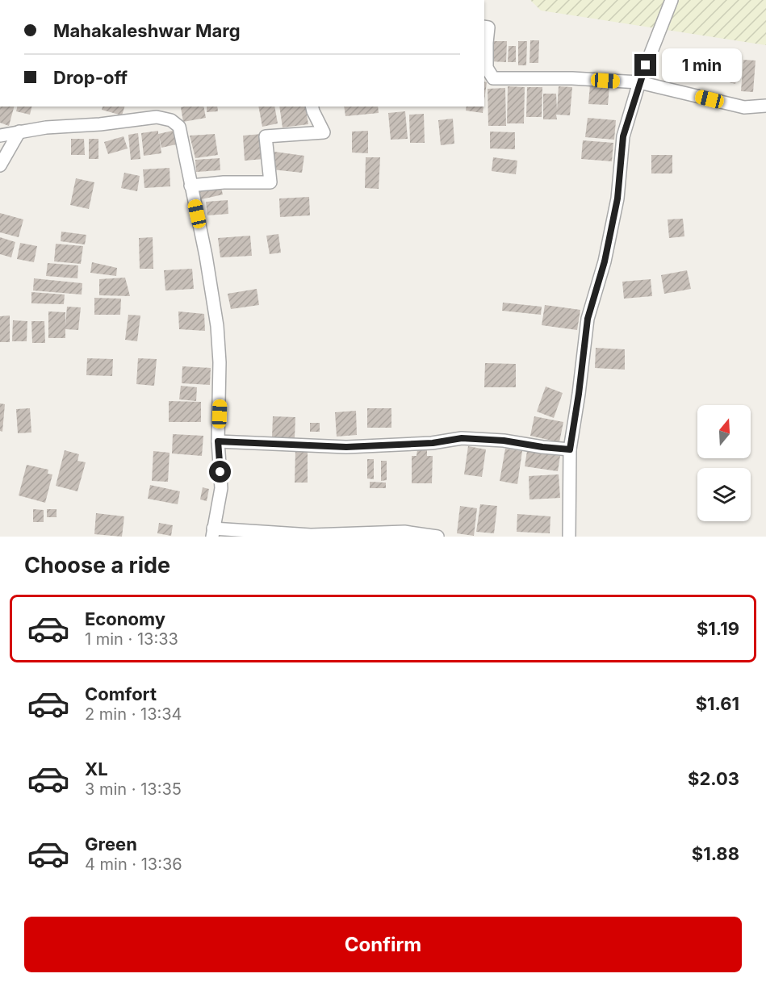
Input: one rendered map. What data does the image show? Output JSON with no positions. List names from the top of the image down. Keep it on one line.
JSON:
{"north":"top","page":{"banner":["Mahakaleshwar Marg","Drop-off"],"bubble":"1 min","heading":"Choose a ride","list":[{"name":"Economy","note":"1 min · 13:33","value":"$1.19"},{"name":"Comfort","note":"2 min · 13:34","value":"$1.61"},{"name":"XL","note":"3 min · 13:35","value":"$2.03"},{"name":"Green","note":"4 min · 13:36","value":"$1.88"}],"buttons":"Confirm"}}
